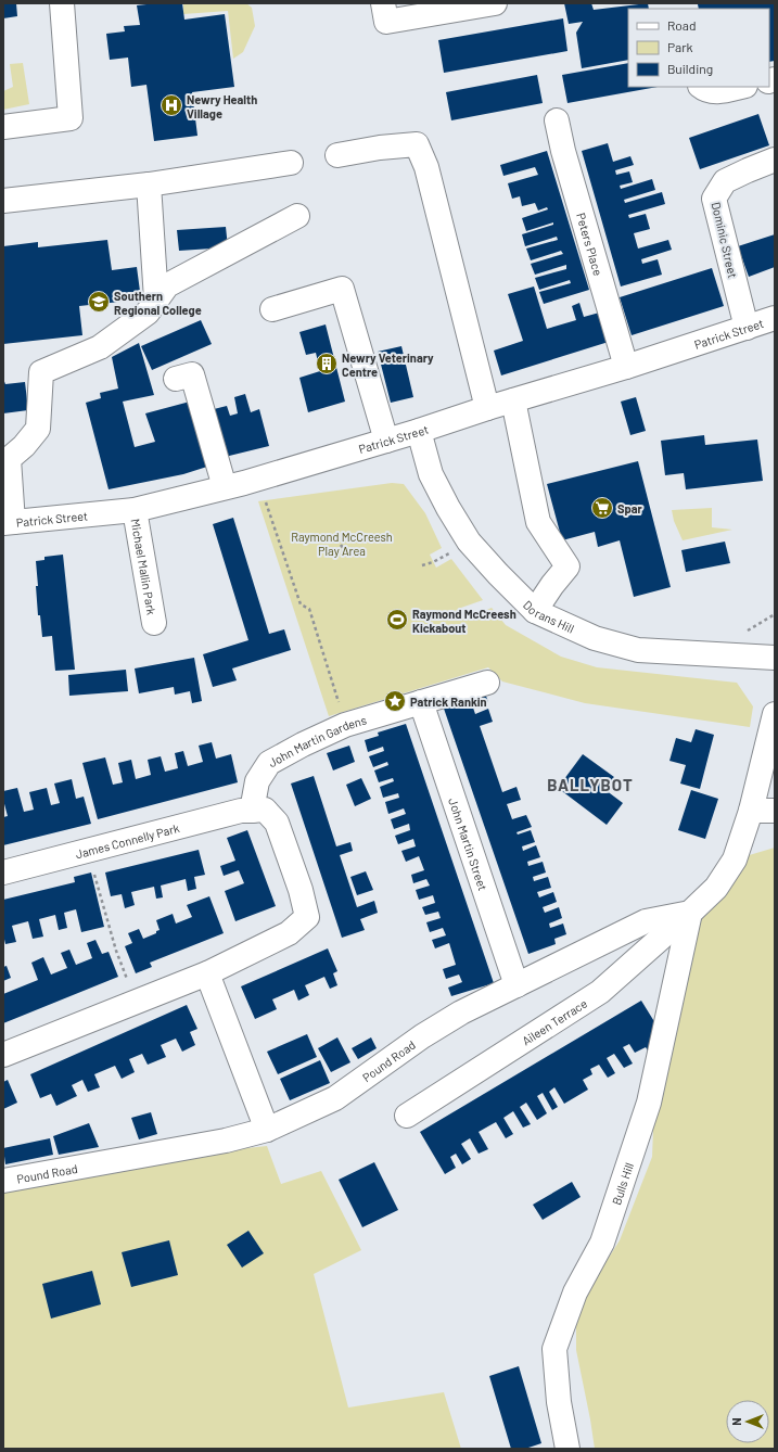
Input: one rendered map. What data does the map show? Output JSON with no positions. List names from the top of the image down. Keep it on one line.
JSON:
{"streets":{"street":["Dominic Street","Peters Place","Patrick Street","Michael Mallin Park","Dorans Hill","John Martin Gardens","James Connelly Park","John Martin Street","Aileen Terrace","Pound Road","Bulls Hill"]},"crossings":[["Dominic Street","Patrick Street"],["Peters Place","Patrick Street"],["Patrick Street","Michael Mallin Park"],["Patrick Street","Dorans Hill"],["John Martin Gardens","James Connelly Park"],["John Martin Gardens","John Martin Street"],["John Martin Street","Pound Road"],["Aileen Terrace","Pound Road"],["Aileen Terrace","Bulls Hill"],["Pound Road","Bulls Hill"]],"districts":["BALLYBOT"],"parks":["Raymond McCreesh Play Area"],"places":{"hospital":["Newry Health Village"],"school or university":["Southern Regional College"],"building":["Newry Veterinary Centre"],"supermarket":["Spar"],"sports":["Raymond McCreesh Kickabout"],"place":["Patrick Rankin"]},"legend":["Road","Park","Building"],"north":"left"}
